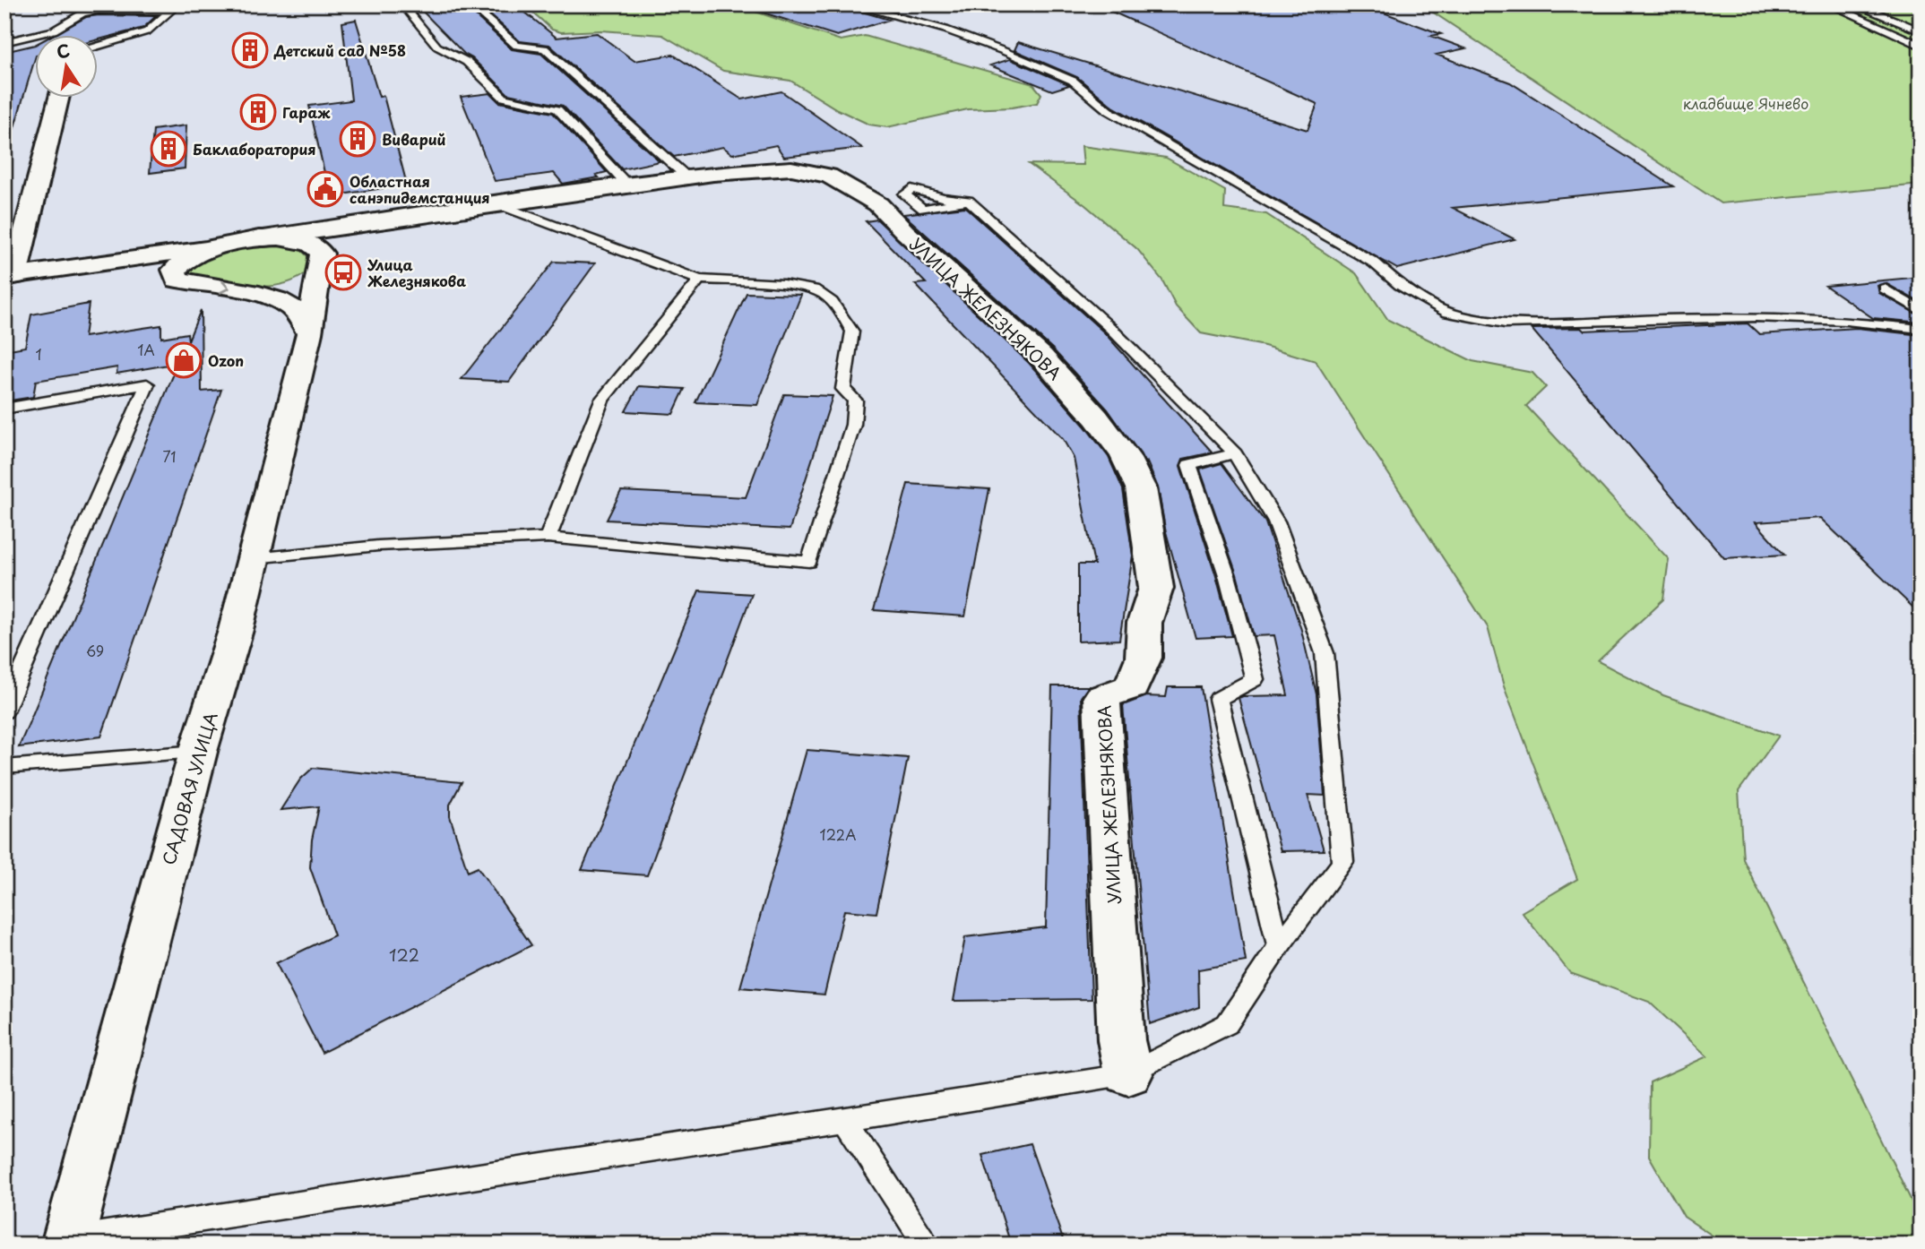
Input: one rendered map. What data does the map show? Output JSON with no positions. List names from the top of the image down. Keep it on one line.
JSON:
{"streets":{"street":["УЛИЦА ЖЕЛЕЗНЯКОВА","САДОВАЯ УЛИЦА"]},"crossings":[["УЛИЦА ЖЕЛЕЗНЯКОВА","САДОВАЯ УЛИЦА"]],"parks":["кладбище Ячнево"],"places":{"building":["Детский сад №58","Гараж","Виварий","Баклаборатория"],"public building":["Областная санэпидемстанция"],"bus stop":["Улица Железнякова"],"shop":["Ozon"]},"house_numbers":["1А","1","71","69","122А","122"],"north":"top"}
